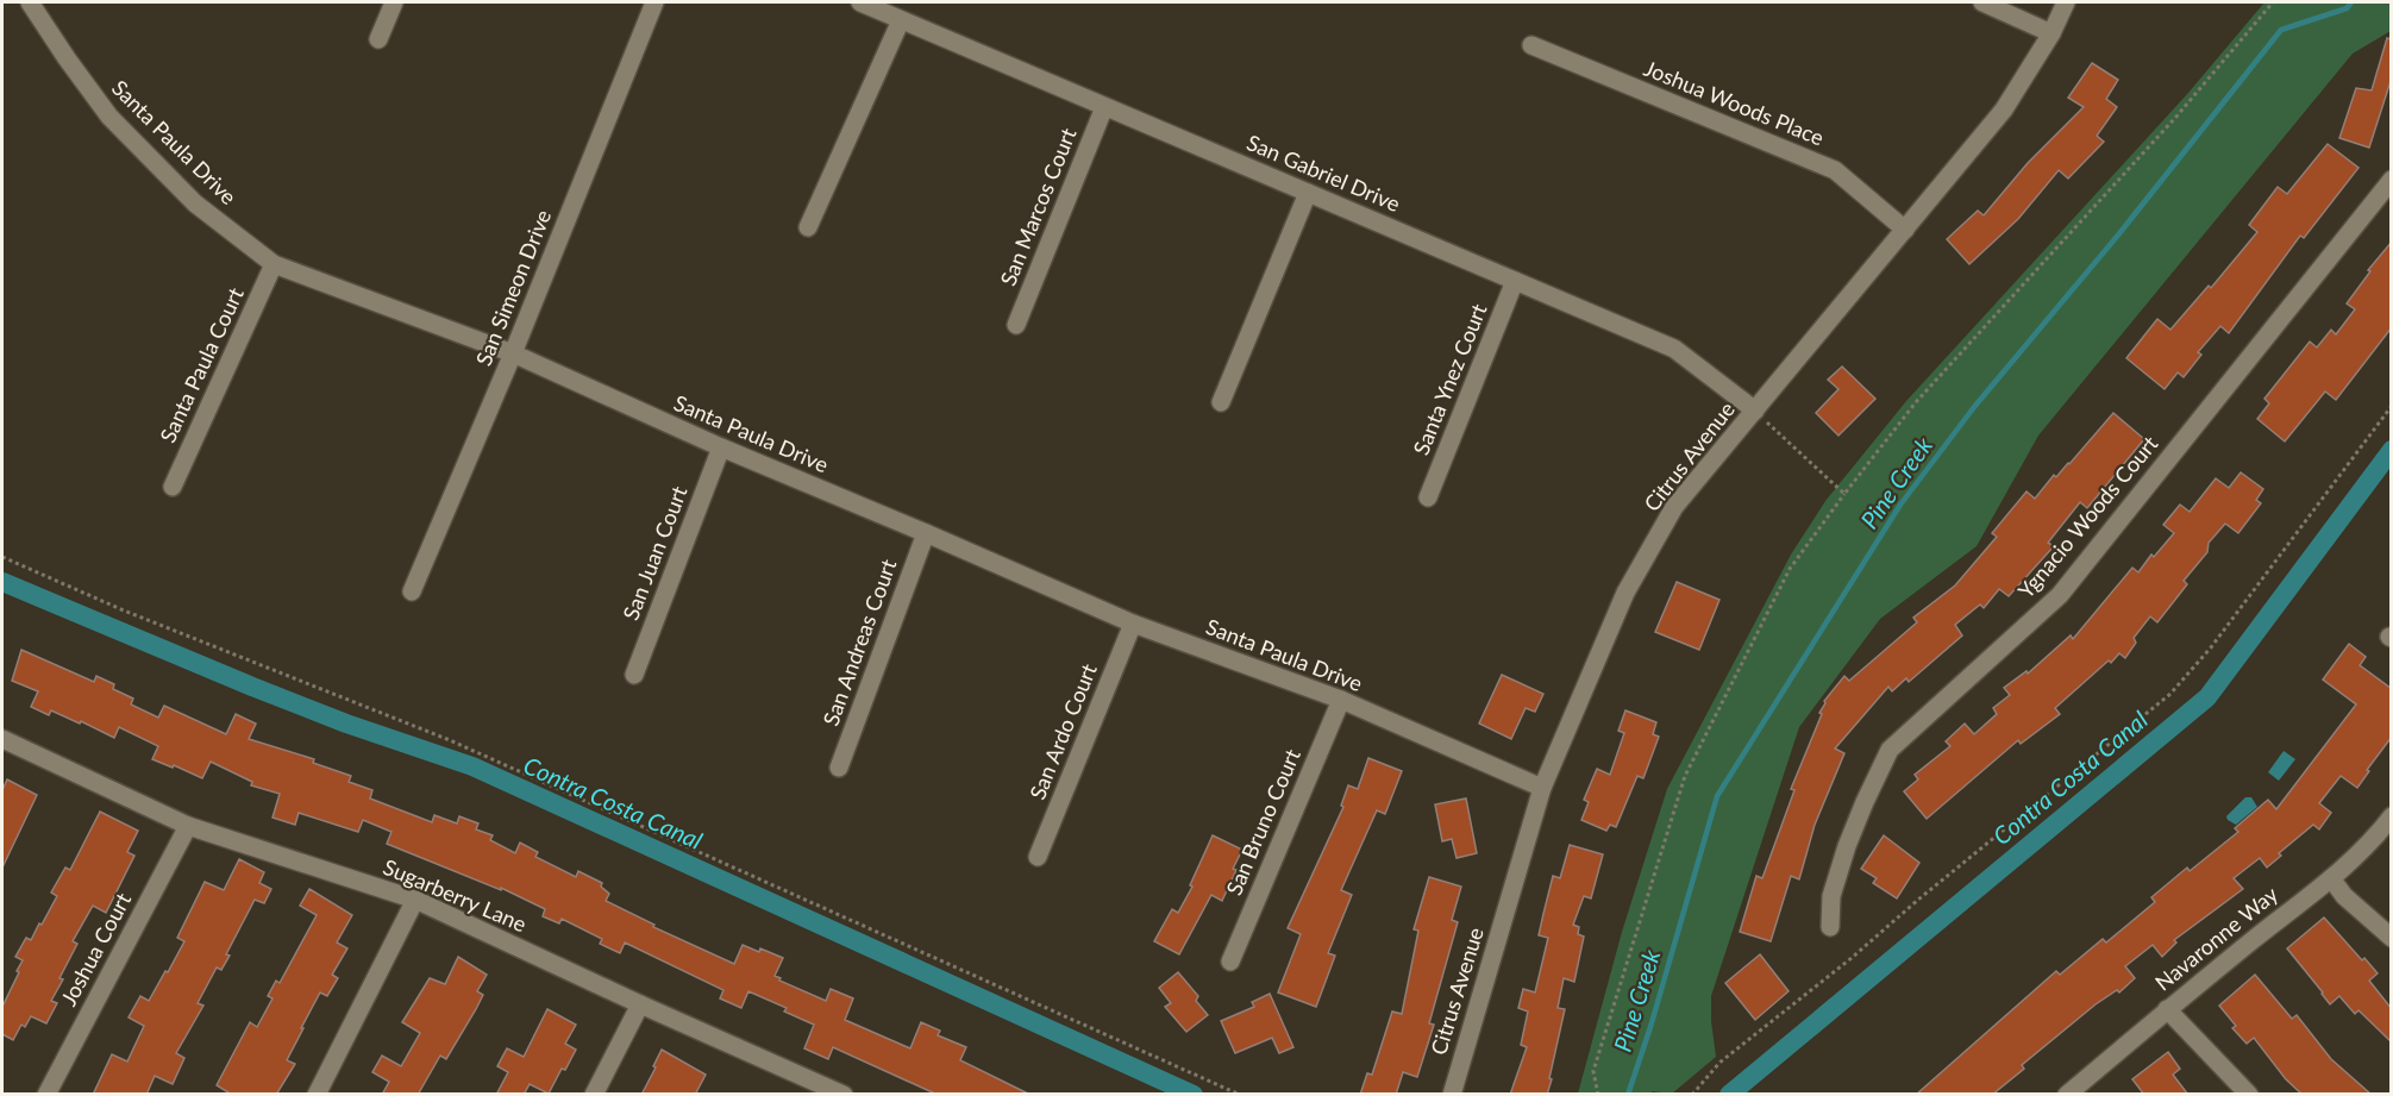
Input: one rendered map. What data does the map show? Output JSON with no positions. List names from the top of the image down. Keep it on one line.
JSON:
{"streets":{"street":["Joshua Woods Place","Santa Paula Drive","San Gabriel Drive","San Marcos Court","San Simeon Drive","Santa Paula Court","Santa Ynez Court","Citrus Avenue","Ygnacio Woods Court","San Juan Court","San Andreas Court","San Ardo Court","San Bruno Court","Sugarberry Lane","Navaronne Way","Joshua Court"]},"crossings":[["Joshua Woods Place","Citrus Avenue"],["Santa Paula Drive","San Simeon Drive"],["Santa Paula Drive","Santa Paula Court"],["Santa Paula Drive","Citrus Avenue"],["Santa Paula Drive","San Juan Court"],["Santa Paula Drive","San Andreas Court"],["Santa Paula Drive","San Ardo Court"],["Santa Paula Drive","San Bruno Court"],["San Gabriel Drive","San Marcos Court"],["San Gabriel Drive","Santa Ynez Court"],["San Gabriel Drive","Citrus Avenue"],["Sugarberry Lane","Joshua Court"]],"water":["Pine Creek","Contra Costa Canal"]}
